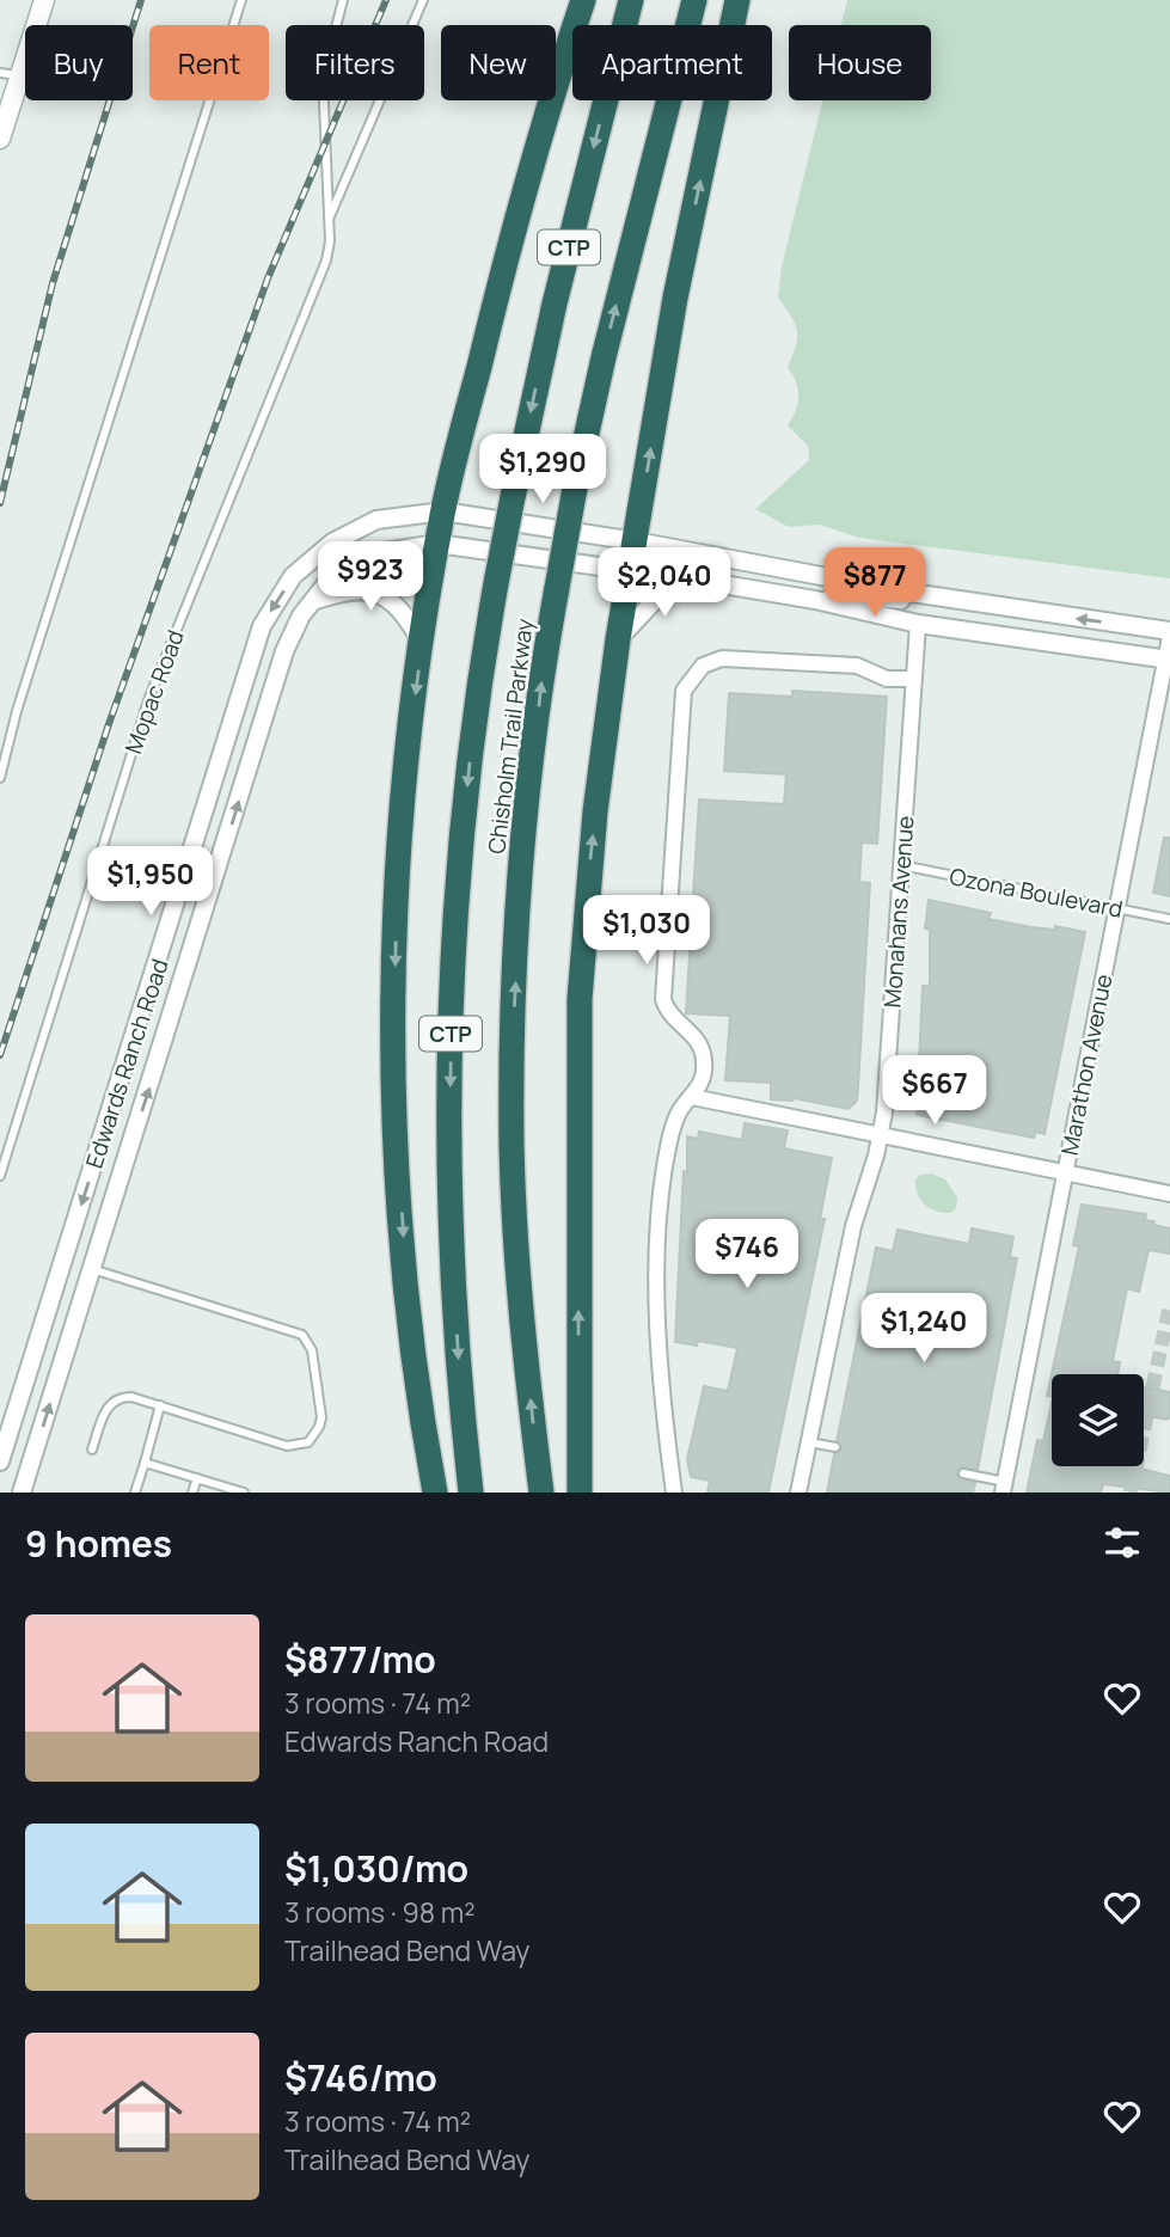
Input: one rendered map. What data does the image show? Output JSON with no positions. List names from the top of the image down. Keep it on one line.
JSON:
{"streets":{"highway":["CTP","Chisholm Trail Parkway"],"street":["Monahans Avenue","Edwards Ranch Road","Marathon Avenue"],"lane":["Mopac Road","Ozona Boulevard"]},"crossings":[["Ozona Boulevard","Monahans Avenue"],["Ozona Boulevard","Marathon Avenue"],["Monahans Avenue","Edwards Ranch Road"],["Edwards Ranch Road","Marathon Avenue"]],"page":{"chip":["Buy","Rent","Filters","New","Apartment","House"],"price":["$1,290","$923","$2,040","$877","$1,950","$1,030","$667","$746","$1,240"],"heading":"9 homes","list":[{"name":"$877/mo","note":"3 rooms · 74 m² · Edwards Ranch Road"},{"name":"$1,030/mo","note":"3 rooms · 98 m² · Trailhead Bend Way"},{"name":"$746/mo","note":"3 rooms · 74 m² · Trailhead Bend Way"}]}}
